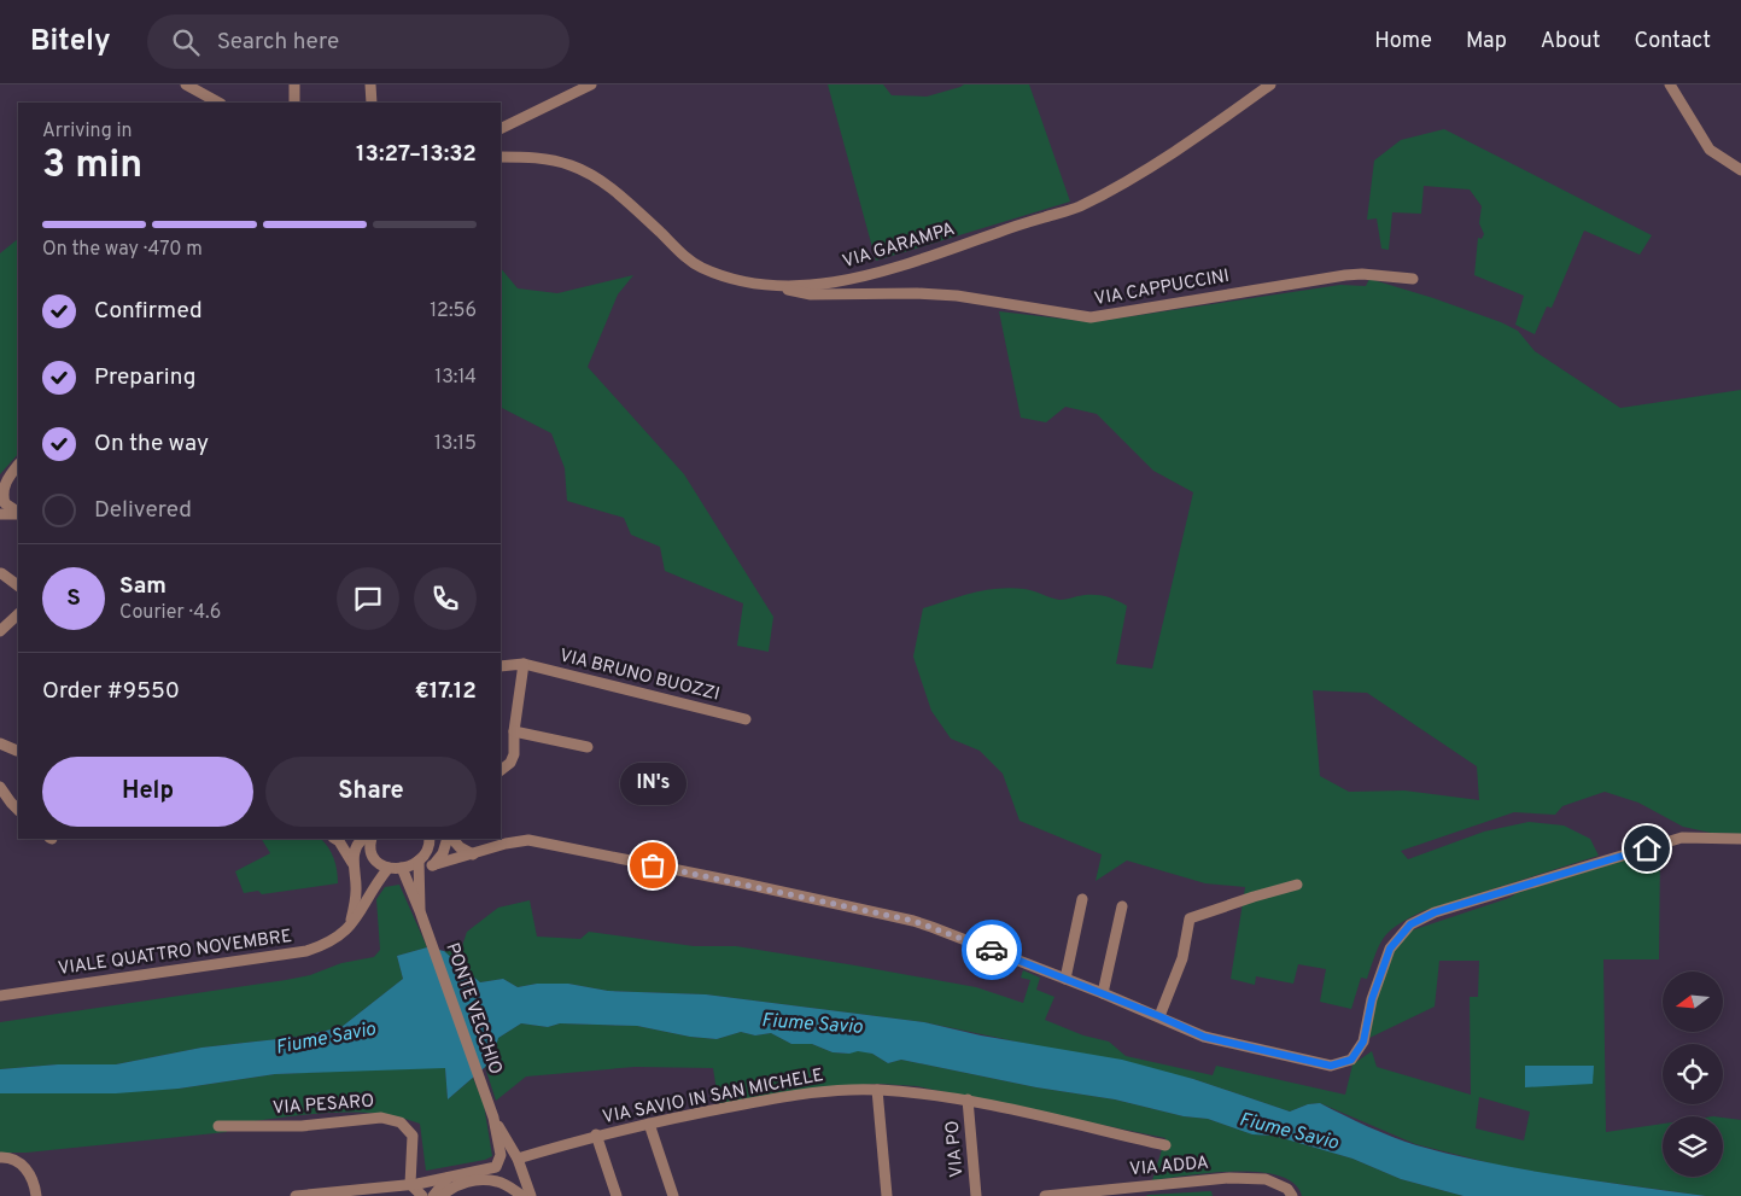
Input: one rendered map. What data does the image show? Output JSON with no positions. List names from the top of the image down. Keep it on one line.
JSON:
{"streets":{"street":["VIA GARAMPA","VIA CAPPUCCINI","VIA BRUNO BUOZZI","VIALE QUATTRO NOVEMBRE","PONTE VECCHIO","VIA SAVIO IN SAN MICHELE","VIA PESARO","VIA PO","VIA ADDA"]},"crossings":[["VIA GARAMPA","VIA CAPPUCCINI"],["VIA SAVIO IN SAN MICHELE","VIA PO"]],"water":["Fiume Savio"],"places":["IN's"],"north":"left","page":{"header":"Bitely","search":"Search here","nav":["Home","Map","About","Contact"],"heading":["3 min","Arriving in","13:27–13:32"],"panel":["Sam","Courier · 4.6","Order #9550","€17.12"],"bar":"On the way · 470 m","list":[["Confirmed","12:56"],["Preparing","13:14"],["On the way","13:15"],"Delivered"],"round":"S","buttons":["Help","Share"],"bubble":"IN's"}}
